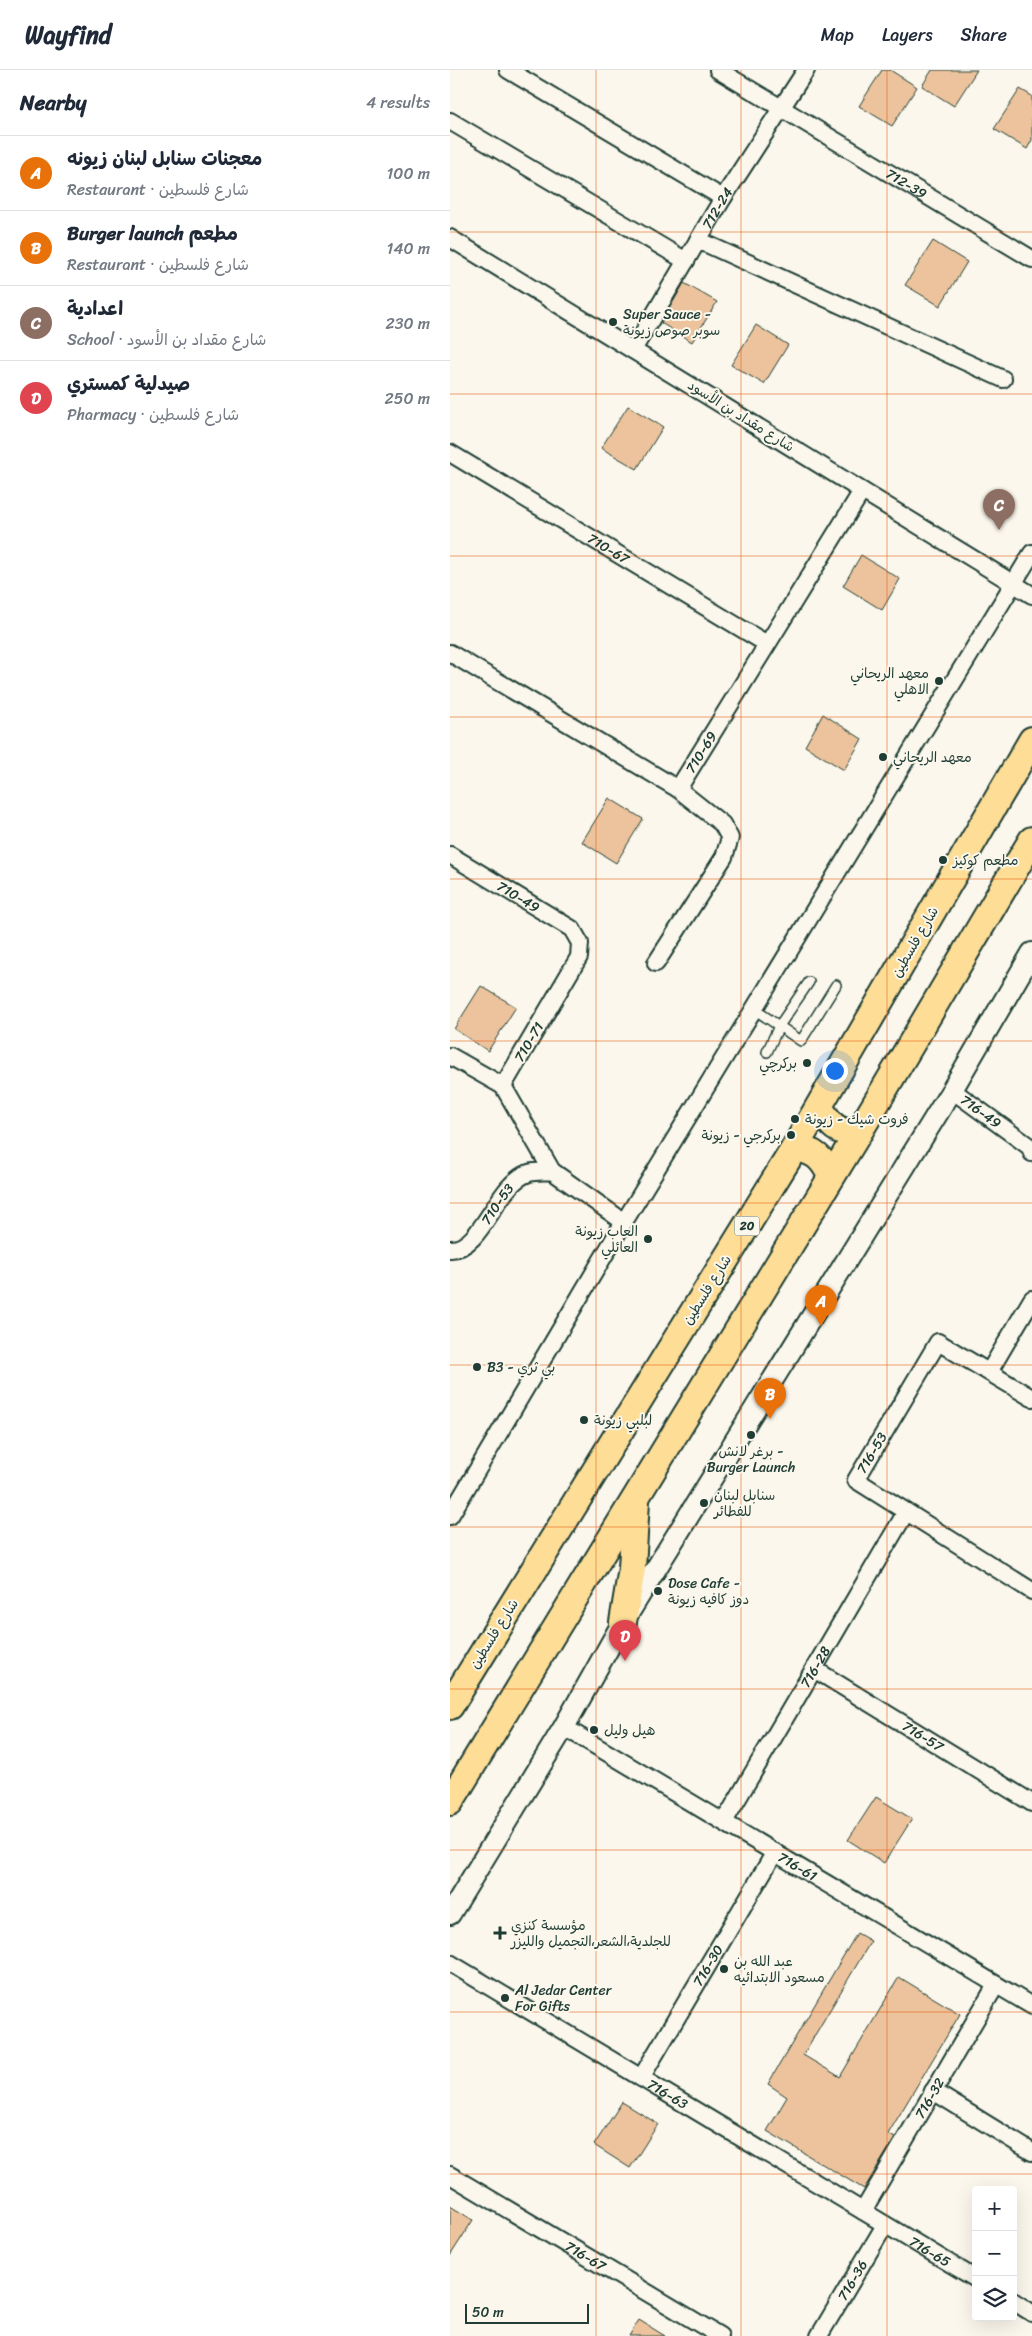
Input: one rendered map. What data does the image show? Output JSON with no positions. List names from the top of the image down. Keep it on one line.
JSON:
{"streets":{"main road":["شارع فلسطين","20"],"street":["712-39","712-24","شارع مقداد بن الأسود","710-67","710-69","710-49","710-71","716-49","710-53","716-53","716-28","716-57","716-61","716-30","716-63","716-32","716-65","716-67","716-36"]},"crossings":[["712-39","712-24"],["712-24","شارع مقداد بن الأسود"],["شارع مقداد بن الأسود","710-69"],["710-67","710-69"],["710-49","710-71"],["716-53","716-28"],["716-28","716-57"],["716-28","716-61"],["716-61","716-30"],["716-61","716-32"],["716-30","716-63"],["716-63","716-32"],["716-63","716-65"],["716-63","716-36"],["716-65","716-36"]],"places":{"other":["Super Sauce - سوبر صوص زيونة","معهد الريحاني الاهلي","معهد الريحاني","مطعم كوكيز","بركرچي","فروت شيك - زيونة","بركرجي - زيونة","العاب زيونة العائلي","B3 - بي ثري","لبلبي زيونة","برغر لانش - Burger Launch","سنابل لبنان للفطائر","Dose Cafe - دوز كافيه زيونة","هيل وليل","عبد الله بن مسعود الابتدائيه","Al Jedar Center For Gifts"],"health":["مؤسسة كنزي للجلدية،الشعر،التجميل والليزر"]},"scale_bar":"50 m","page":{"header":"Wayfind","nav":["Map","Layers","Share"],"heading":["Nearby","4 results"],"list":[{"mark":"A","name":"معجنات سنابل لبنان زيونه","note":"Restaurant · شارع فلسطين","value":"100 m"},{"mark":"B","name":"Burger launch مطعم","note":"Restaurant · شارع فلسطين","value":"140 m"},{"mark":"C","name":"اعدادية","note":"School · شارع مقداد بن الأسود","value":"230 m"},{"mark":"D","name":"صيدلية كمستري","note":"Pharmacy · شارع فلسطين","value":"250 m"}],"pins":["C","A","B","D"],"map_buttons":["+","−"],"scale":"50 m"}}
